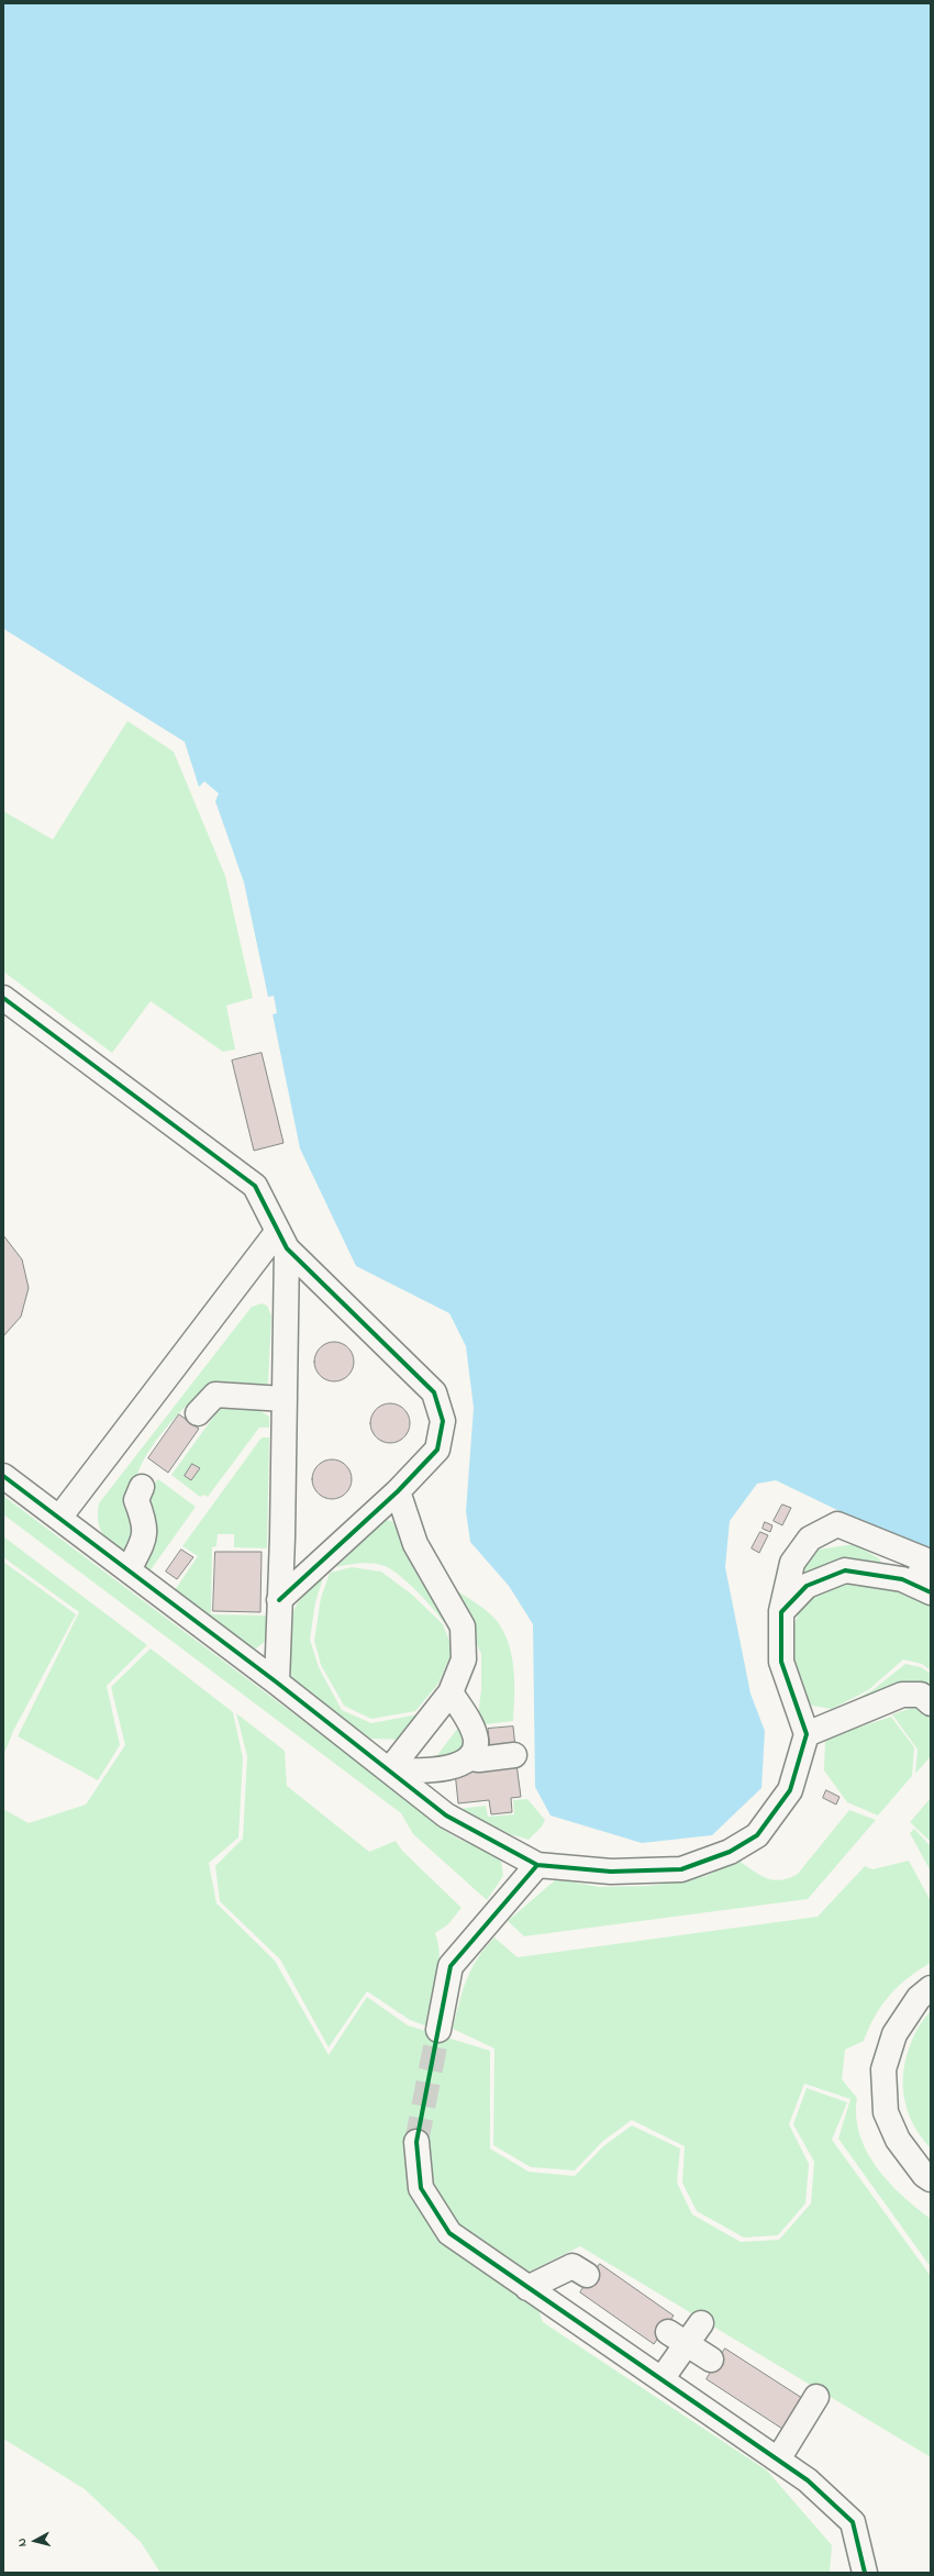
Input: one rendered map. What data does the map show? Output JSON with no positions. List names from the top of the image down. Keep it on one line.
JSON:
{"north":"left"}
